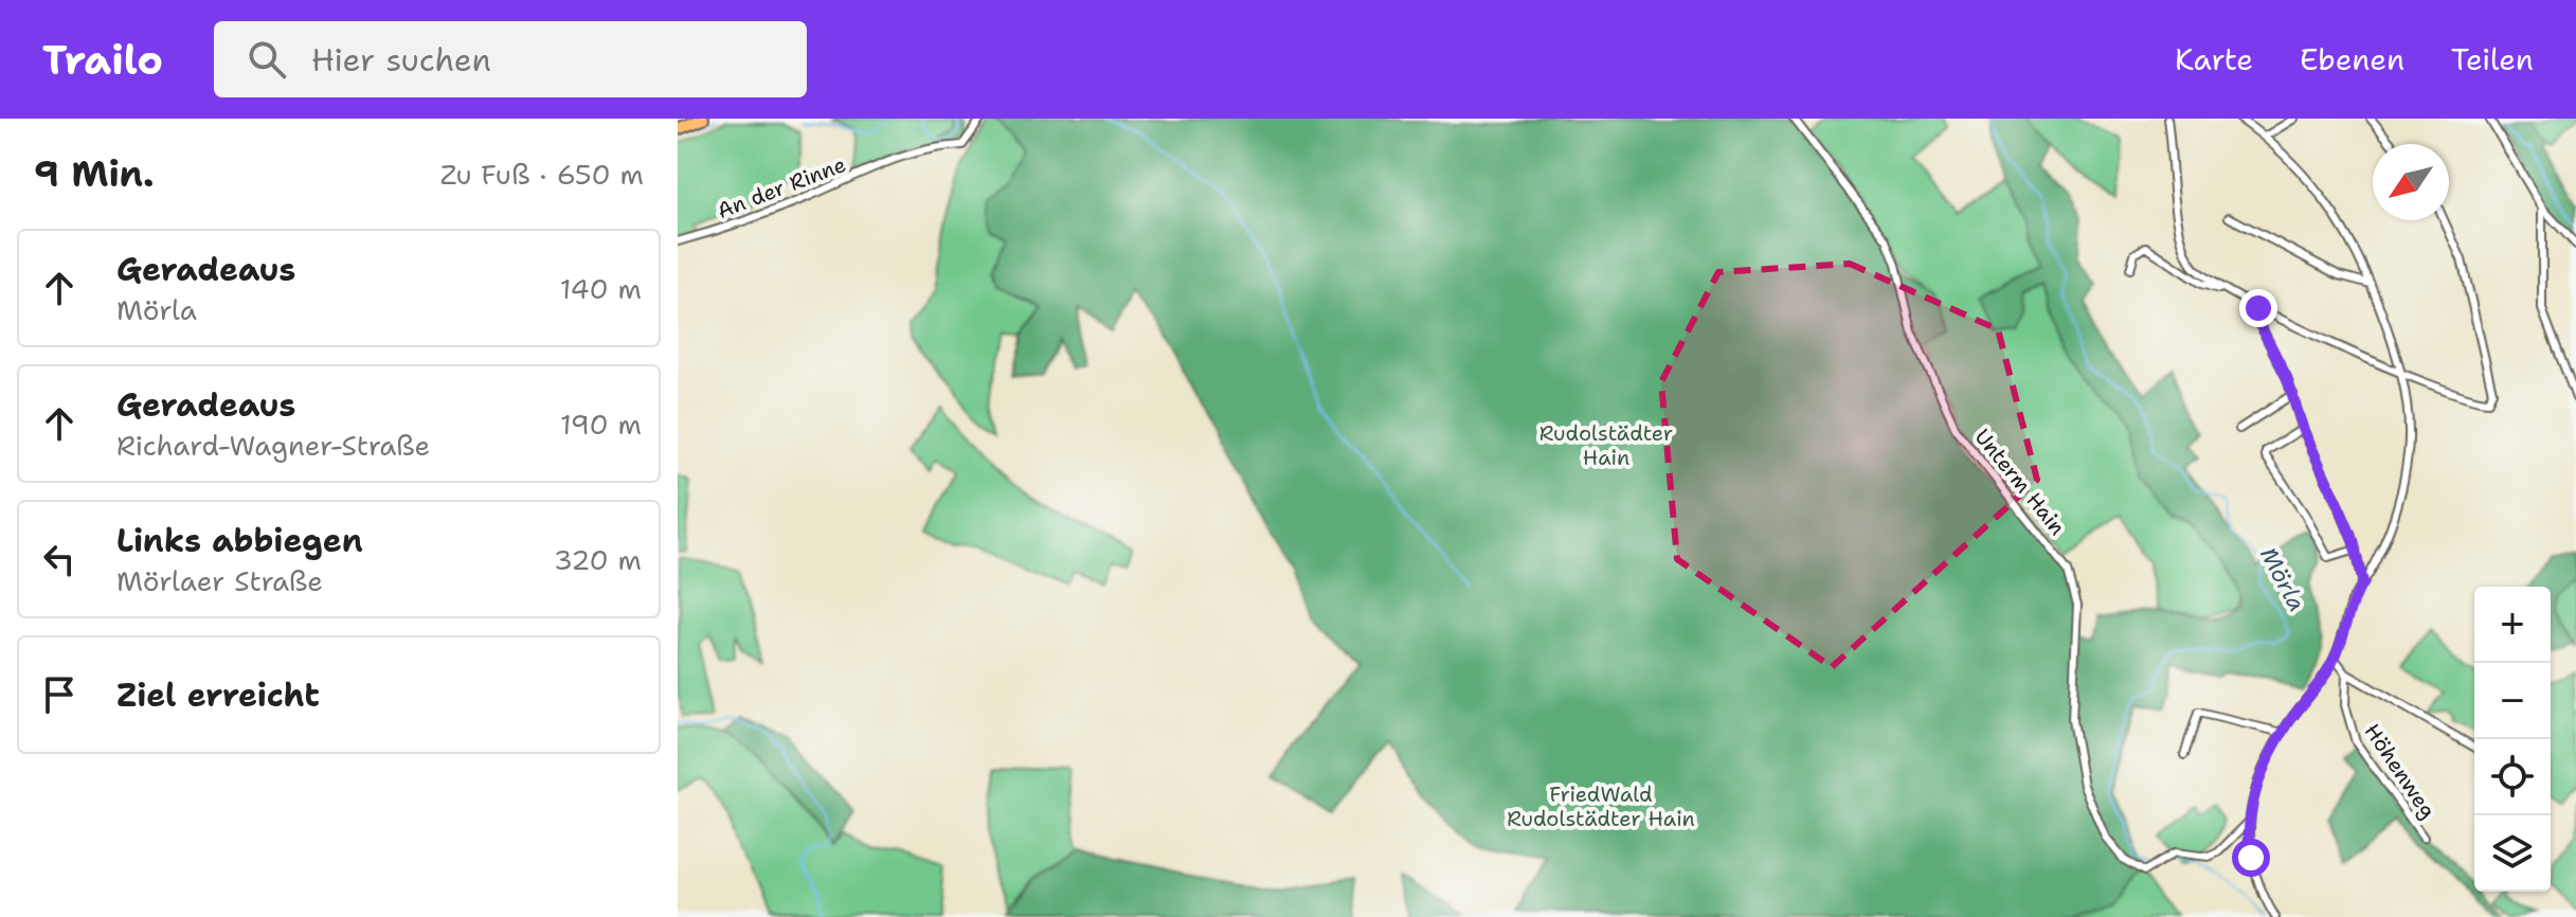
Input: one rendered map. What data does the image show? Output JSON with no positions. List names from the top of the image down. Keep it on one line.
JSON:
{"streets":{"street":["An der Rinne","Unterm Hain","Höhenweg"]},"water":["Mörla"],"parks":["Rudolstädter Hain","FriedWald Rudolstädter Hain"],"north":"bottom left","page":{"header":"Trailo","search":"Hier suchen","nav":["Karte","Ebenen","Teilen"],"heading":["9 Min.","Zu Fuß · 650 m"],"list":[["Geradeaus","Mörla","140 m"],["Geradeaus","Richard-Wagner-Straße","190 m"],["Links abbiegen","Mörlaer Straße","320 m"],"Ziel erreicht"],"map_buttons":["+","−"]}}
